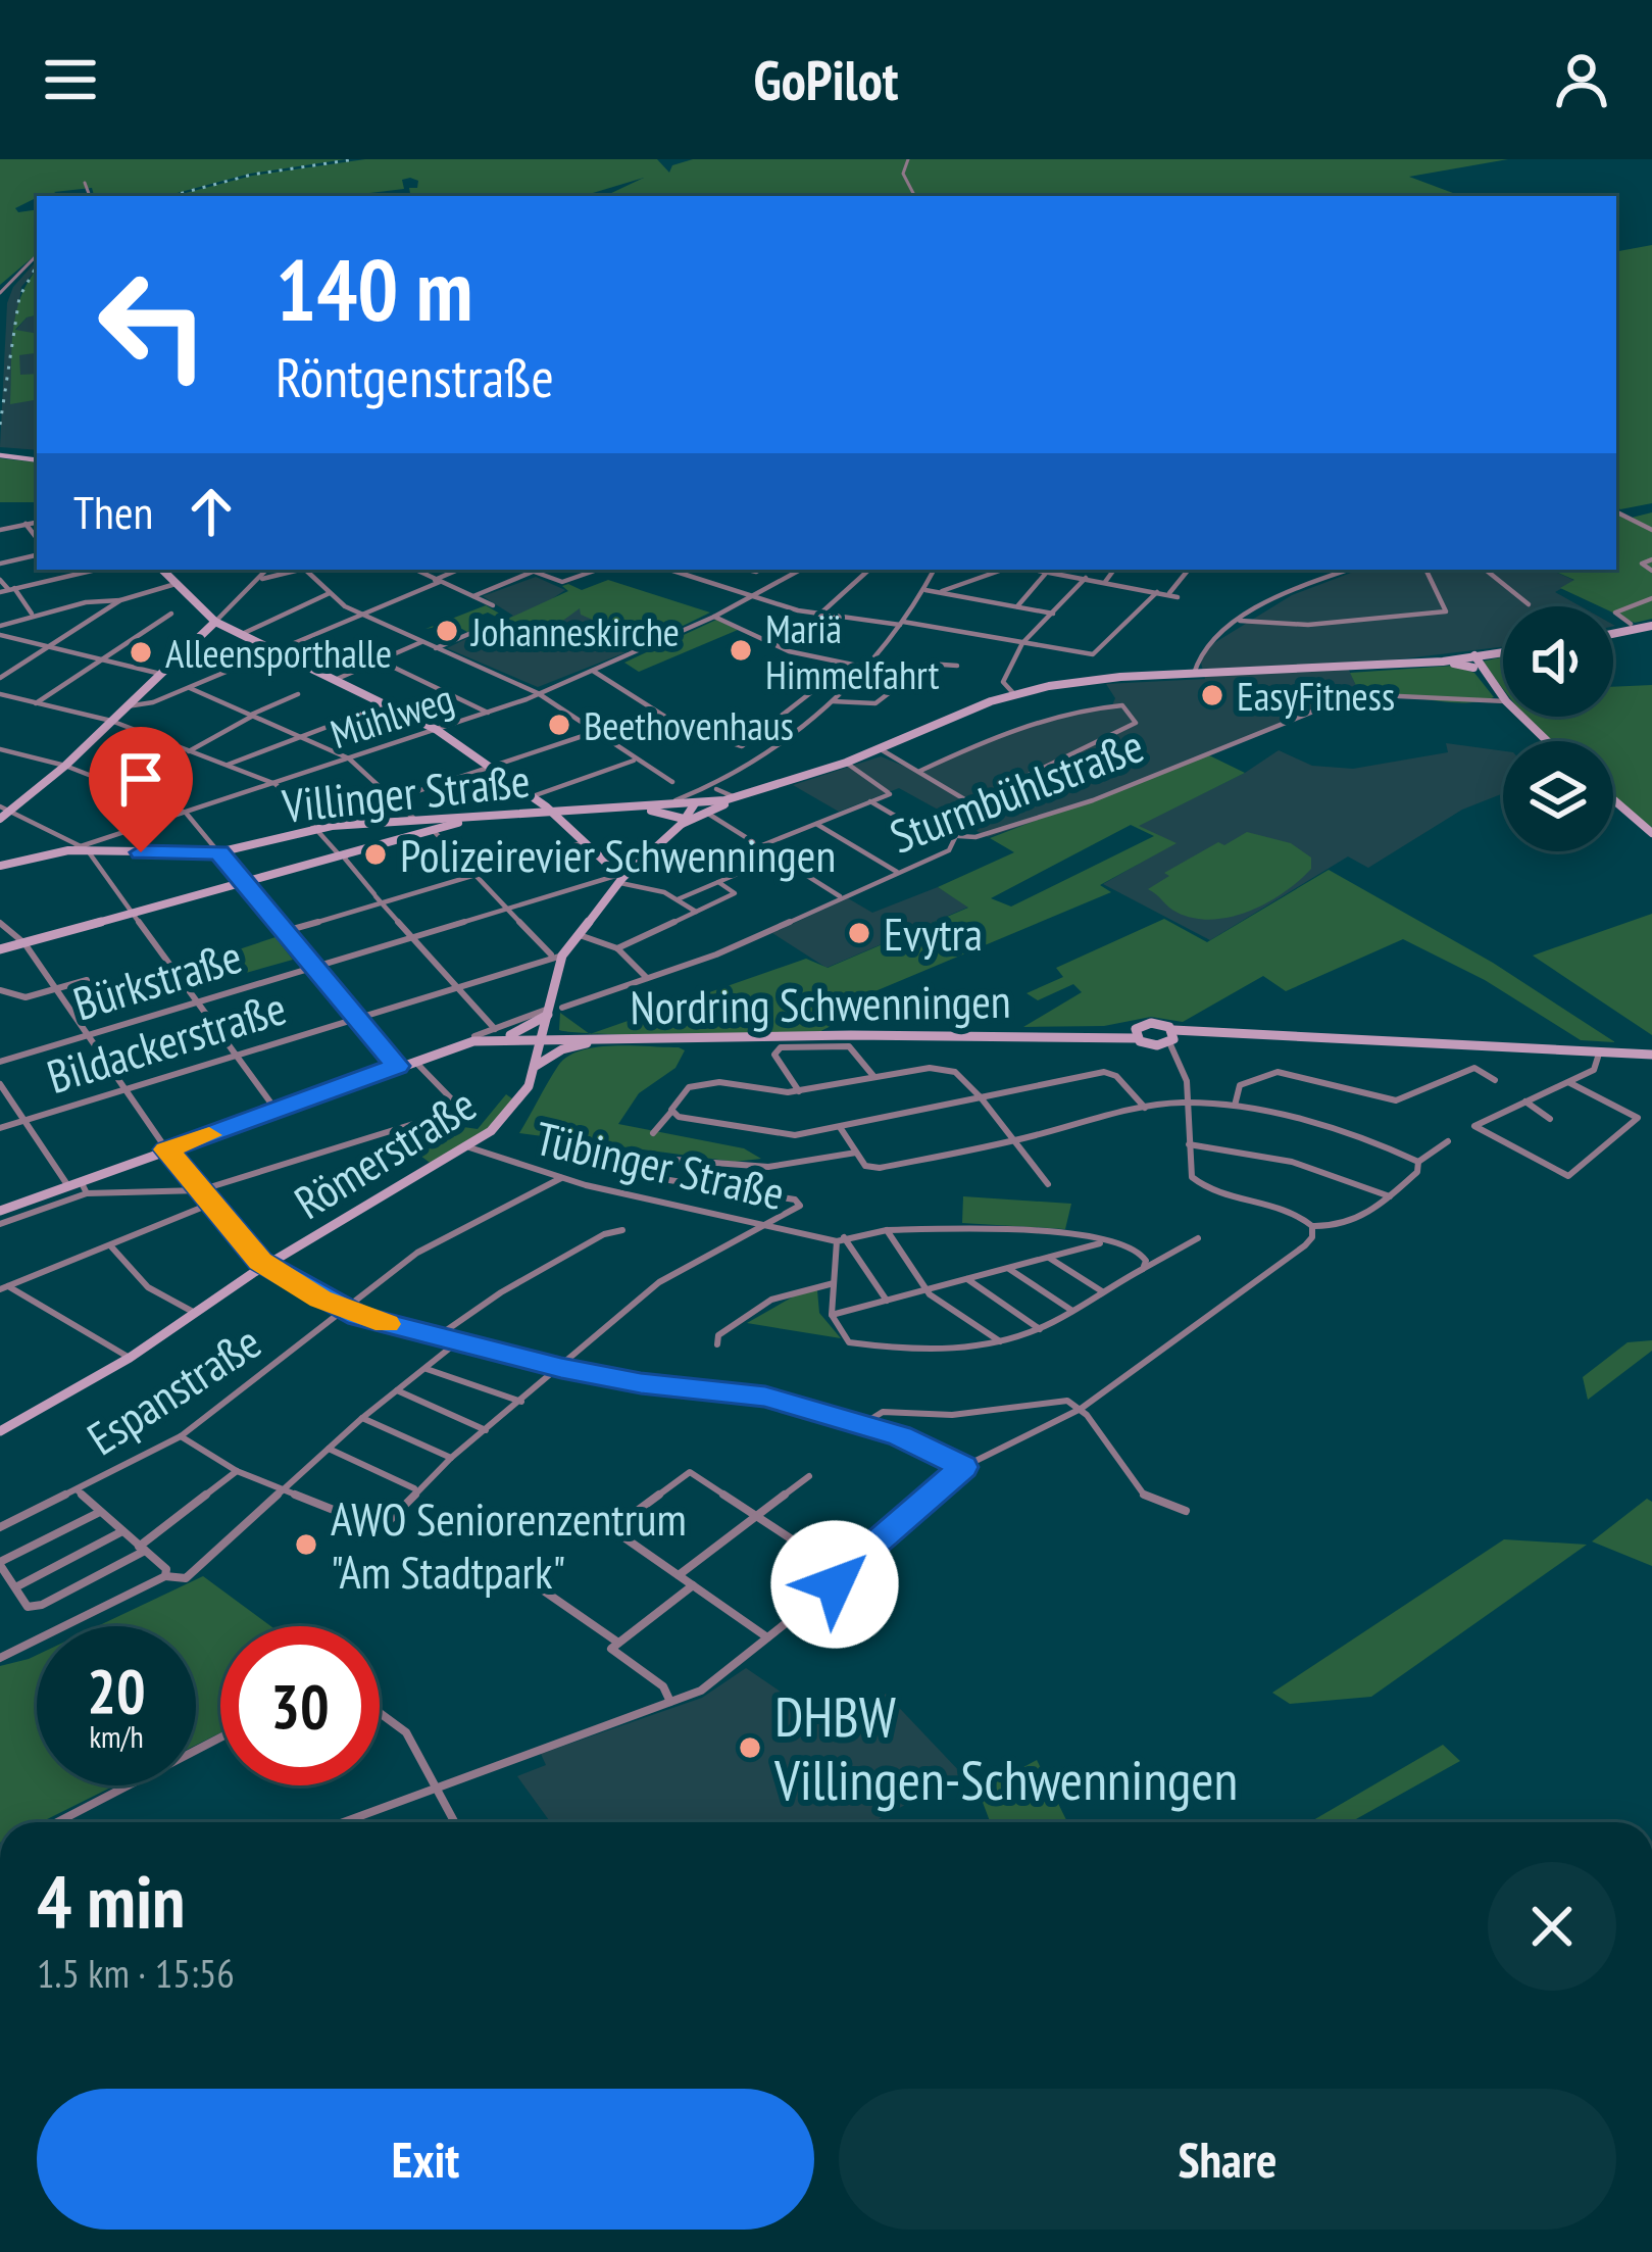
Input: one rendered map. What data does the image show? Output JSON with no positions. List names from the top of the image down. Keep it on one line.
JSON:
{"streets":{"main road":["Villinger Straße","Nordring Schwenningen","Römerstraße"],"street":["Mühlweg","Sturmbühlstraße","Bürkstraße","Bildackerstraße","Tübinger Straße","Espanstraße"]},"crossings":[["Mühlweg","Villinger Straße"],["Nordring Schwenningen","Römerstraße"],["Bildackerstraße","Römerstraße"],["Römerstraße","Tübinger Straße"],["Tübinger Straße","Espanstraße"]],"places":["Johanneskirche","Mariä Himmelfahrt","Alleensporthalle","EasyFitness","Beethovenhaus","Polizeirevier Schwenningen","Evytra","AWO Seniorenzentrum \"Am Stadtpark\"","DHBW Villingen-Schwenningen"],"page":{"header":"GoPilot","turn":["140 m","Röntgenstraße"],"then":"Then","speed":"20 km/h","limit":"30","heading":["4 min","1.5 km · 15:56"],"buttons":["Exit","Share"]}}
